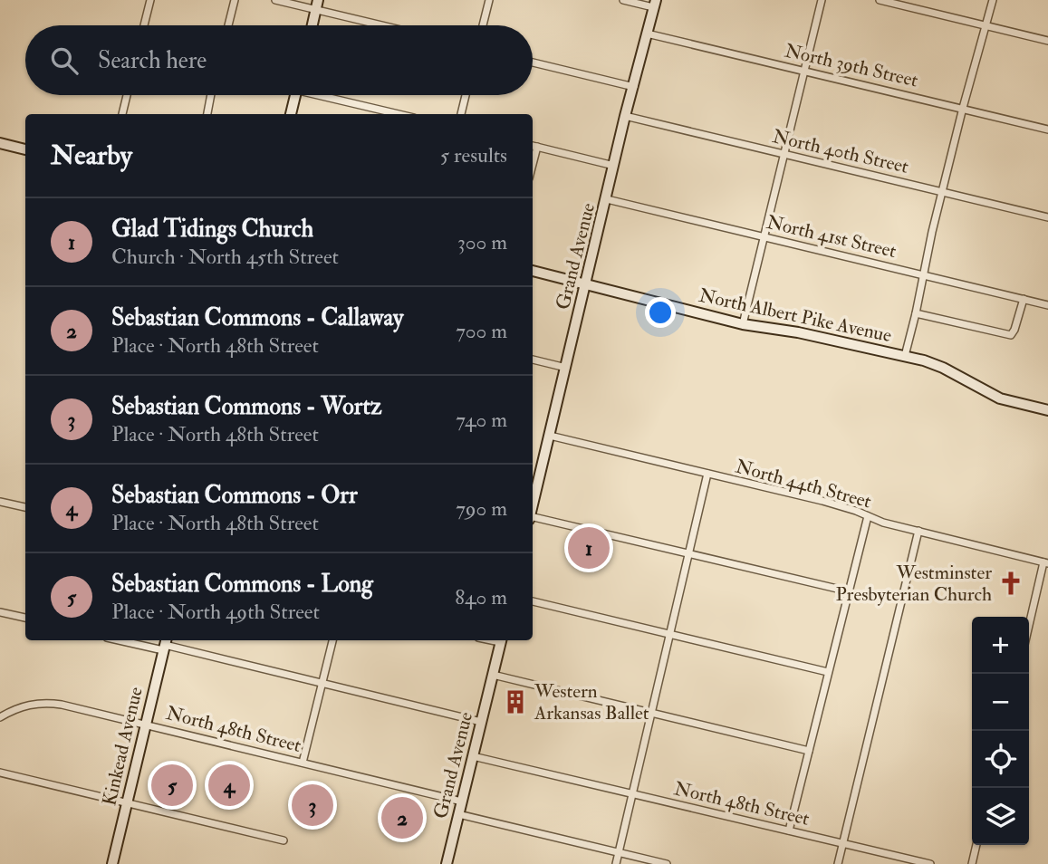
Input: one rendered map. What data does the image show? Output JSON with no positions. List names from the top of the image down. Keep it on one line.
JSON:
{"streets":{"street":["North 39th Street","North 40th Street","North 41st Street","Grand Avenue","North Albert Pike Avenue","North 44th Street","North 48th Street","Kinkead Avenue"]},"crossings":[["North 39th Street","Grand Avenue"],["North 40th Street","Grand Avenue"],["North 41st Street","Grand Avenue"],["Grand Avenue","North Albert Pike Avenue"],["Grand Avenue","North 44th Street"],["Grand Avenue","North 48th Street"],["North 48th Street","Kinkead Avenue"]],"places":{"church":["Westminster Presbyterian Church"],"building":["Western Arkansas Ballet"]},"page":{"search":"Search here","heading":["Nearby","5 results"],"list":[{"mark":"1","name":"Glad Tidings Church","note":"Church · North 45th Street","value":"300 m"},{"mark":"2","name":"Sebastian Commons - Callaway","note":"Place · North 48th Street","value":"700 m"},{"mark":"3","name":"Sebastian Commons - Wortz","note":"Place · North 48th Street","value":"740 m"},{"mark":"4","name":"Sebastian Commons - Orr","note":"Place · North 48th Street","value":"790 m"},{"mark":"5","name":"Sebastian Commons - Long","note":"Place · North 49th Street","value":"840 m"}],"pins":["1","4","5","3","2"],"map_buttons":["+","−"]}}
